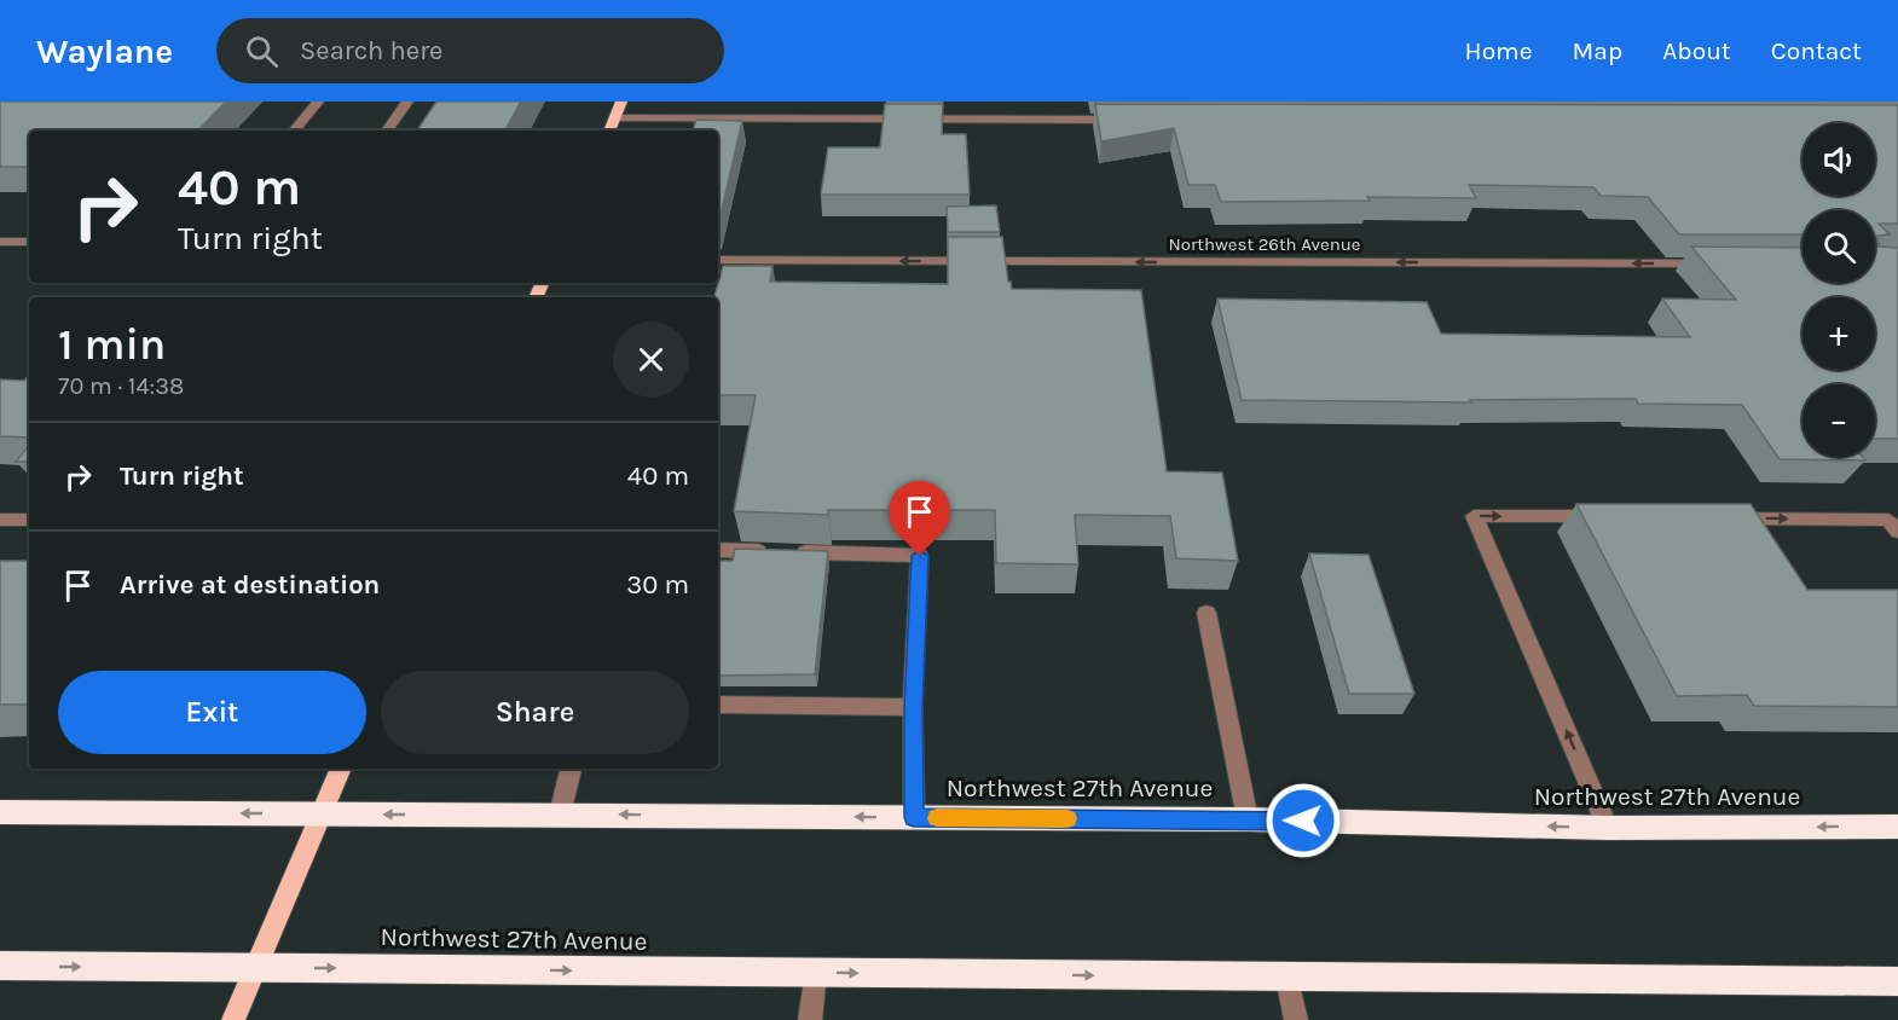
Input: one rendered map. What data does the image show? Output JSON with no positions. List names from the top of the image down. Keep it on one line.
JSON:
{"streets":{"highway":["Northwest 27th Avenue"],"street":["Northwest 26th Avenue"]},"page":{"header":"Waylane","search":"Search here","nav":["Home","Map","About","Contact"],"map_buttons":["+","−"],"turn":["40 m","Turn right"],"heading":["1 min","70 m · 14:38"],"list":[{"name":"Turn right","value":"40 m"},{"name":"Arrive at destination","value":"30 m"}],"buttons":["Exit","Share"]}}
